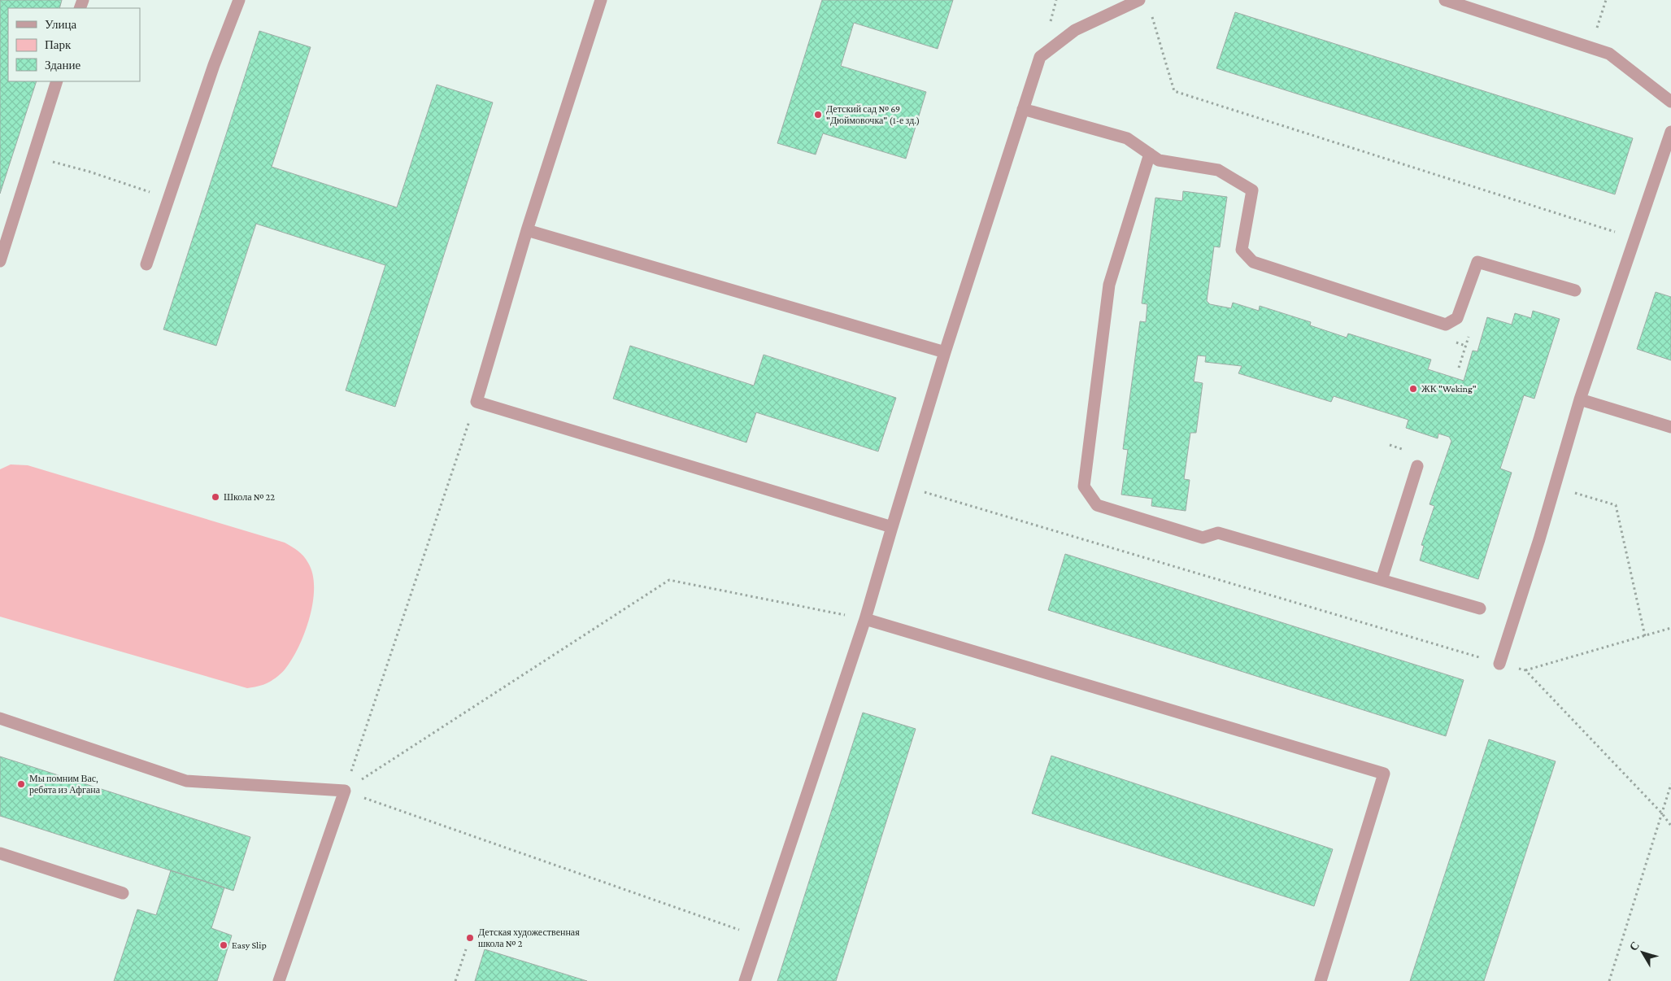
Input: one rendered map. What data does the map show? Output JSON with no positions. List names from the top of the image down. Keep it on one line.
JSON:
{"places":["Детский сад № 69 \"Дюймовочка\" (1-е зд.)","ЖК \"Weking\"","Школа № 22","Мы помним Вас, ребята из Афгана","Детская художественная школа № 2","Easy Slip"],"legend":["Улица","Парк","Здание"],"north":"top left"}
